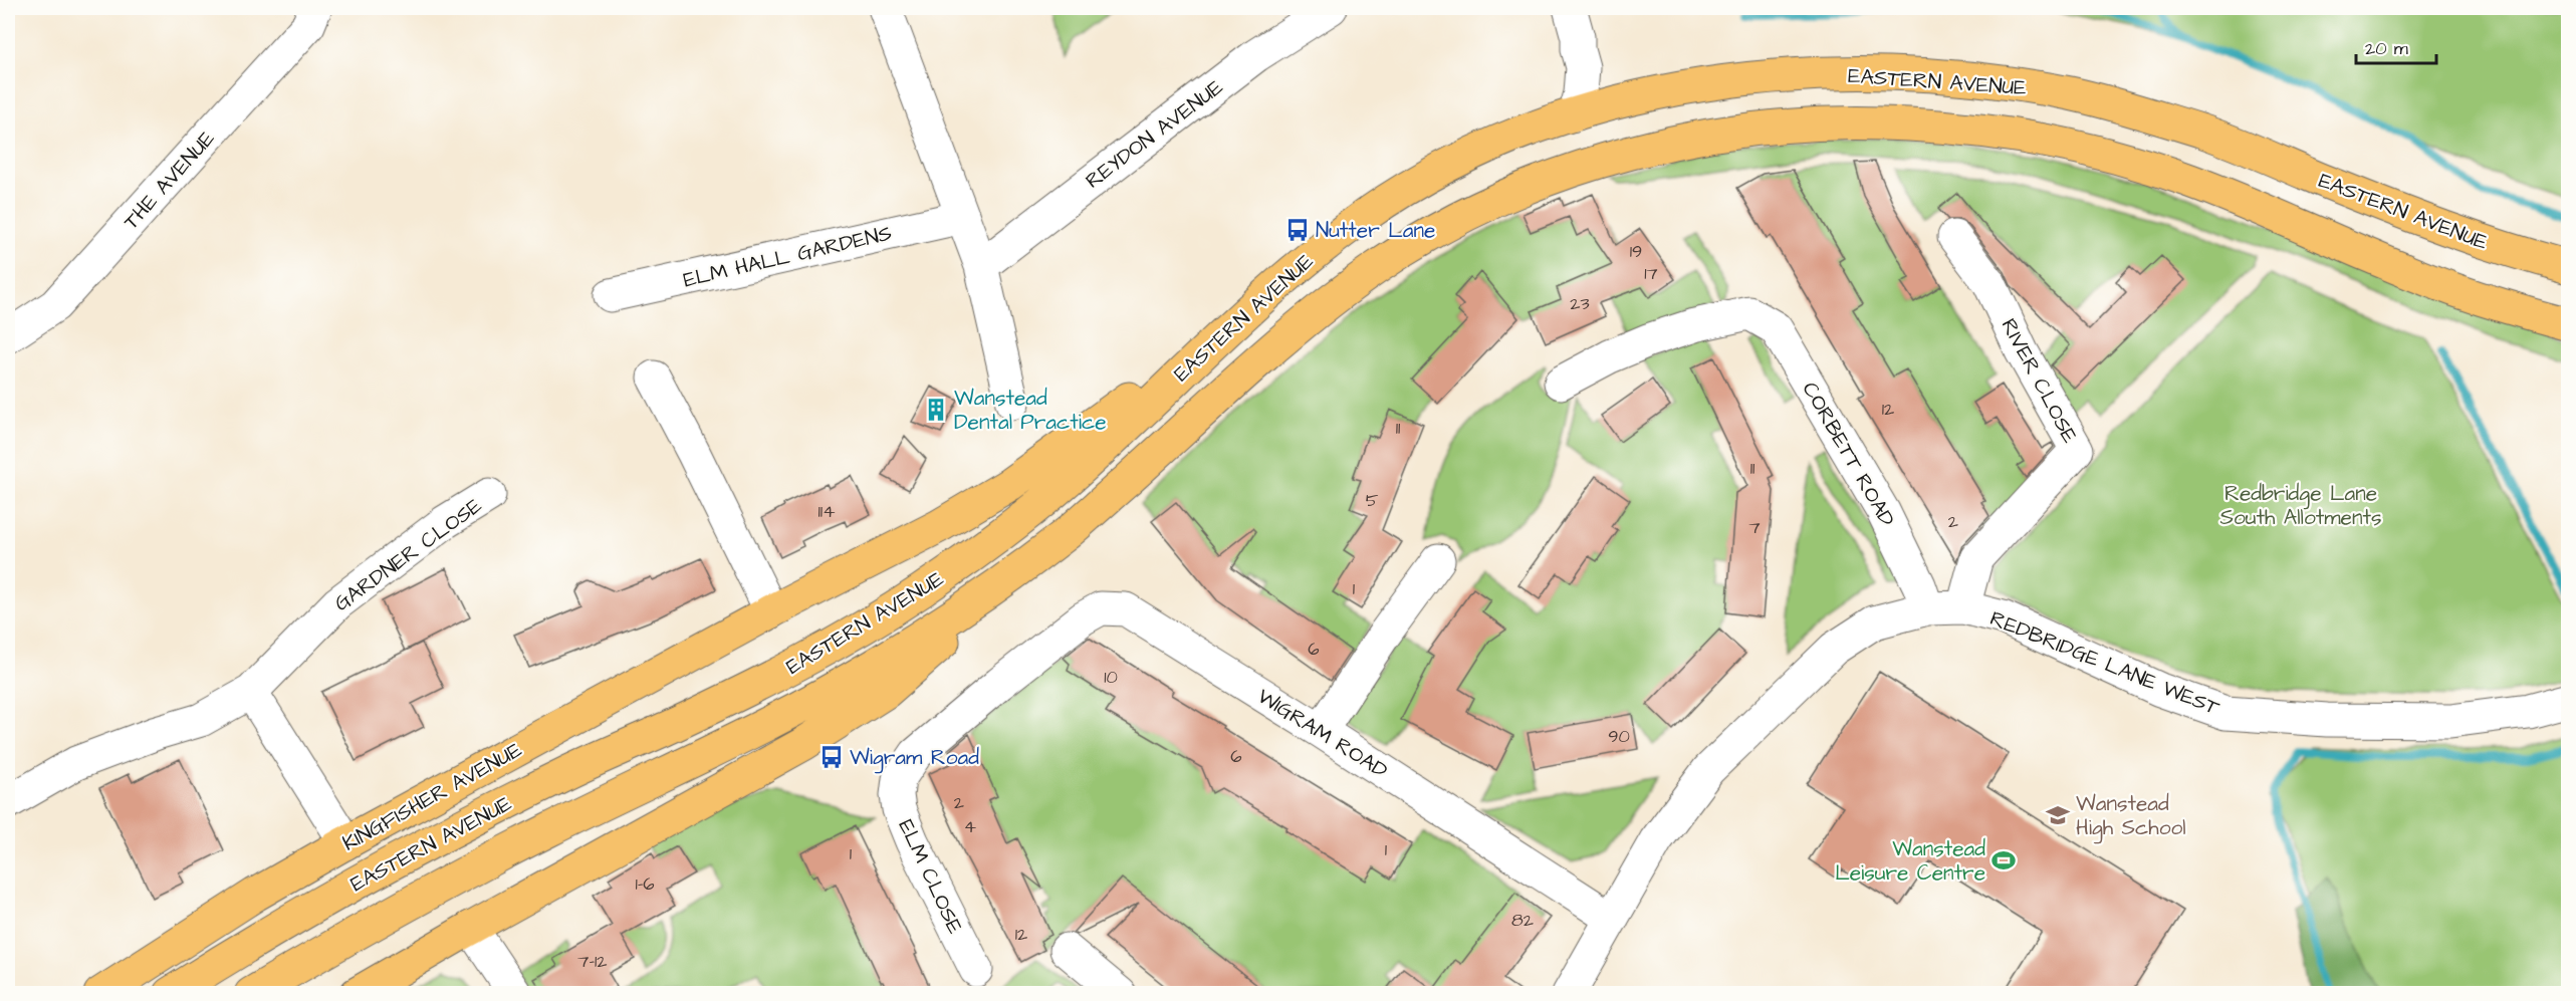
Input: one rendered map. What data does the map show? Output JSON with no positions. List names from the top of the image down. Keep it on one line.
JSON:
{"streets":{"main road":["EASTERN AVENUE","KINGFISHER AVENUE"],"street":["REYDON AVENUE","THE AVENUE","ELM HALL GARDENS","RIVER CLOSE","CORBETT ROAD","GARDNER CLOSE","REDBRIDGE LANE WEST","WIGRAM ROAD","ELM CLOSE"]},"crossings":[["EASTERN AVENUE","KINGFISHER AVENUE"],["RIVER CLOSE","REDBRIDGE LANE WEST"],["CORBETT ROAD","REDBRIDGE LANE WEST"],["REDBRIDGE LANE WEST","WIGRAM ROAD"],["WIGRAM ROAD","ELM CLOSE"]],"parks":["Redbridge Lane South Allotments"],"places":{"bus stop":["Nutter Lane","Wigram Road"],"building":["Wanstead Dental Practice"],"school or university":["Wanstead High School"],"sports":["Wanstead Leisure Centre"]},"house_numbers":["19","17","23","12","11","11","5","114","2","7","1","6","10","90","6","2","4","1","1","1-6","82","12","7-12"],"scale_bar":"20 m"}
